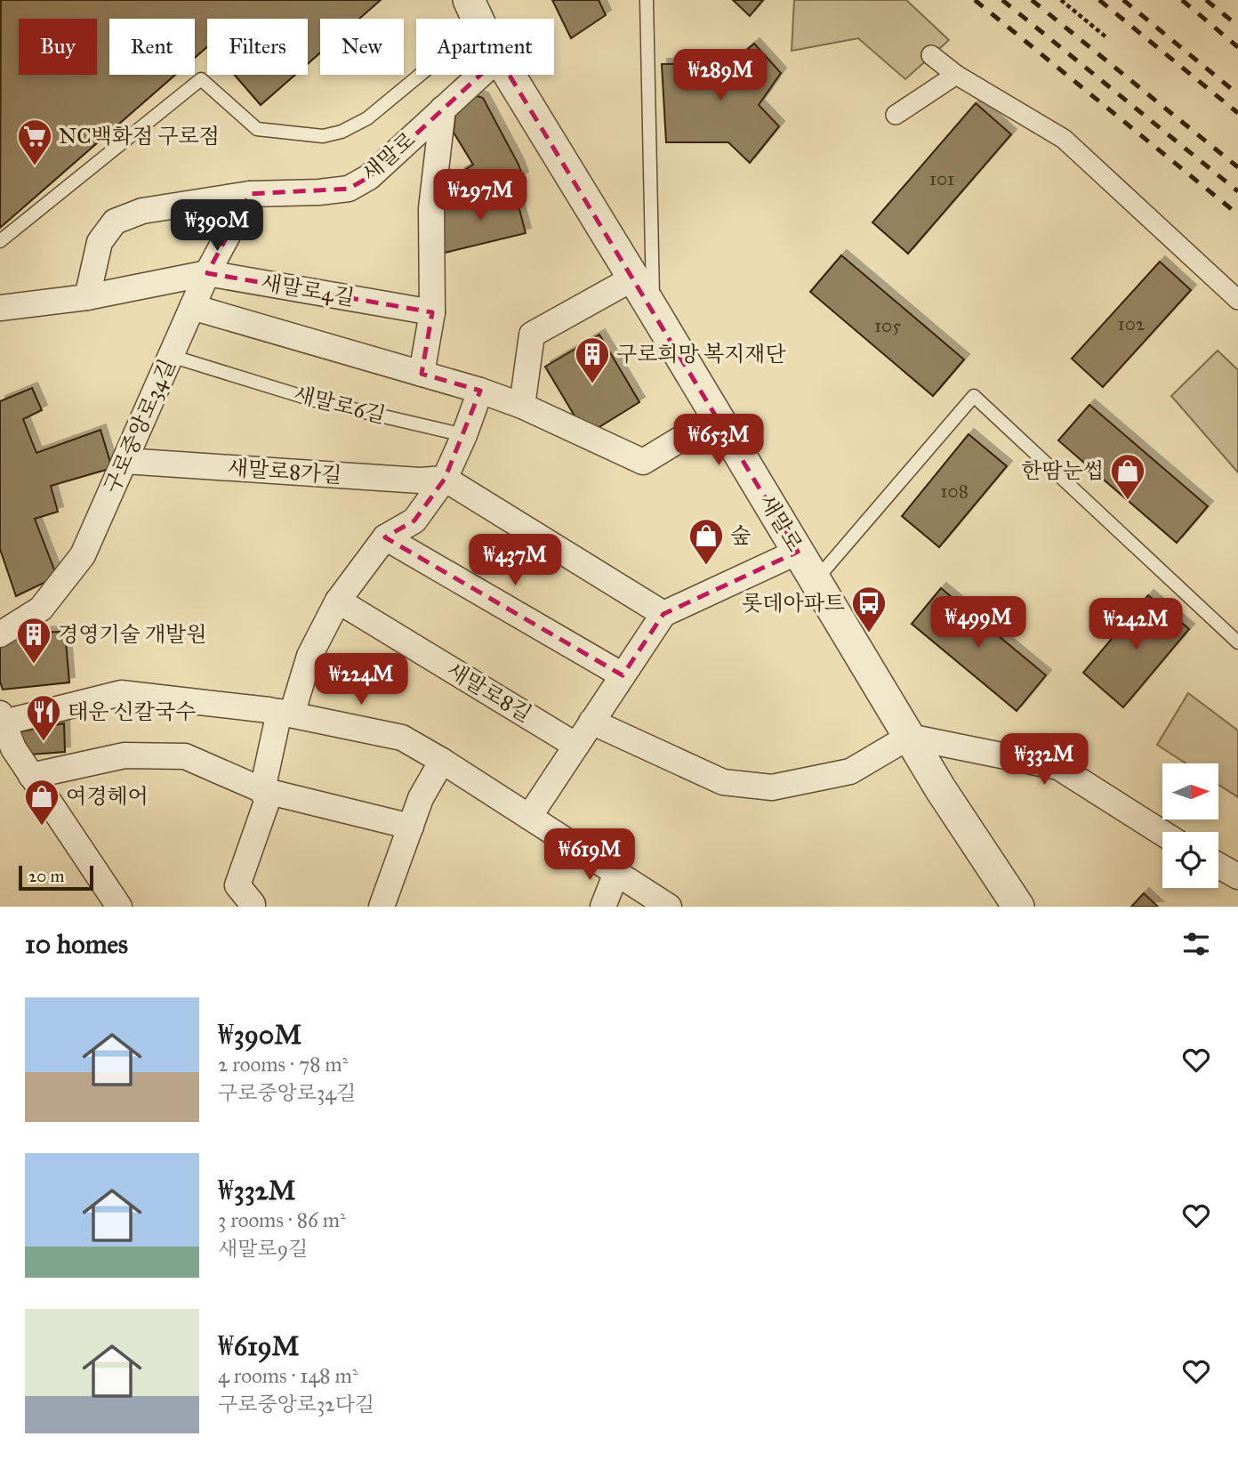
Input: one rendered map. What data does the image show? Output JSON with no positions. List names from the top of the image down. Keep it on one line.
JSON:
{"streets":{"street":["새말로","새말로4길","구로중앙로34길","새말로8가길","새말로8길"],"lane":["새말로6길"]},"crossings":[["새말로","새말로4길"],["새말로","구로중앙로34길"],["새말로4길","구로중앙로34길"],["새말로6길","구로중앙로34길"],["구로중앙로34길","새말로8가길"]],"places":{"supermarket":["NC백화점 구로점"],"building":["구로희망 복지재단","경영기술 개발원"],"shop":["한땀눈썹","숲","여경헤어"],"bus stop":["롯데아파트"],"restaurant":["태운 신칼국수"]},"house_numbers":["101","102","105","108"],"scale_bar":"20 m","north":"right","page":{"chip":["Buy","Rent","Filters","New","Apartment"],"price":["₩289M","₩297M","₩390M","₩653M","₩437M","₩499M","₩242M","₩224M","₩332M","₩619M"],"scale":"20 m","heading":"10 homes","list":[{"name":"₩390M","note":"2 rooms · 78 m² · 구로중앙로34길"},{"name":"₩332M","note":"3 rooms · 86 m² · 새말로9길"},{"name":"₩619M","note":"4 rooms · 148 m² · 구로중앙로32다길"}]}}
